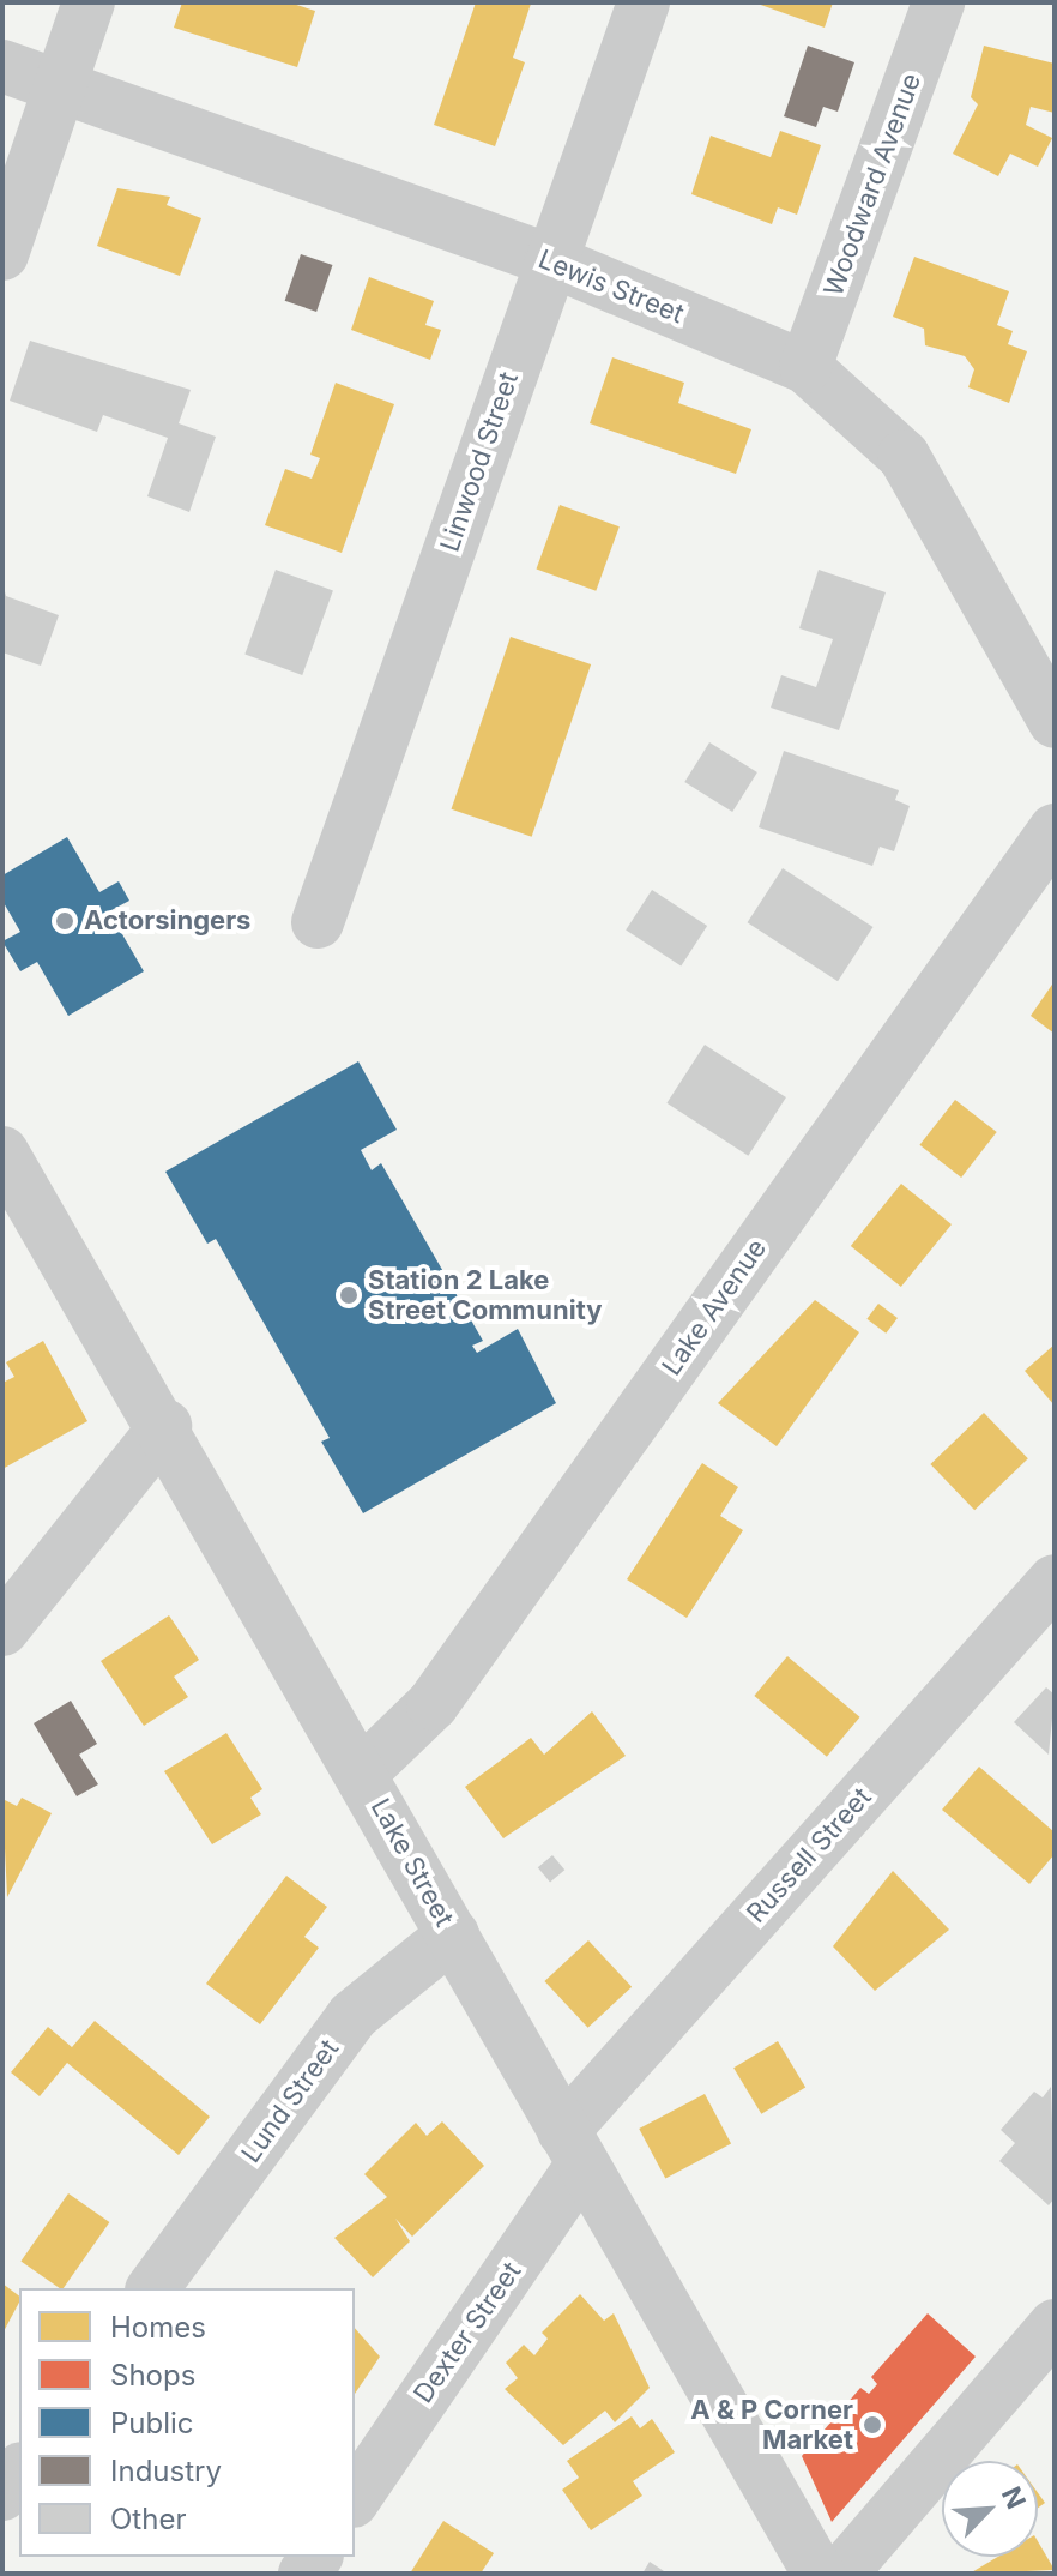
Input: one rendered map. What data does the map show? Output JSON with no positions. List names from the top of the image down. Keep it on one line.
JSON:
{"streets":{"street":["Woodward Avenue","Lewis Street","Linwood Street","Lake Avenue","Russell Street","Lake Street","Lund Street","Dexter Street"]},"crossings":[["Woodward Avenue","Lewis Street"],["Lewis Street","Linwood Street"],["Lake Avenue","Lake Street"],["Russell Street","Lake Street"],["Russell Street","Dexter Street"],["Lake Street","Lund Street"],["Lake Street","Dexter Street"]],"places":["Actorsingers","Station 2 Lake Street Community","A & P Corner Market"],"legend":["Homes","Shops","Public","Industry","Other"],"north":"top right"}
